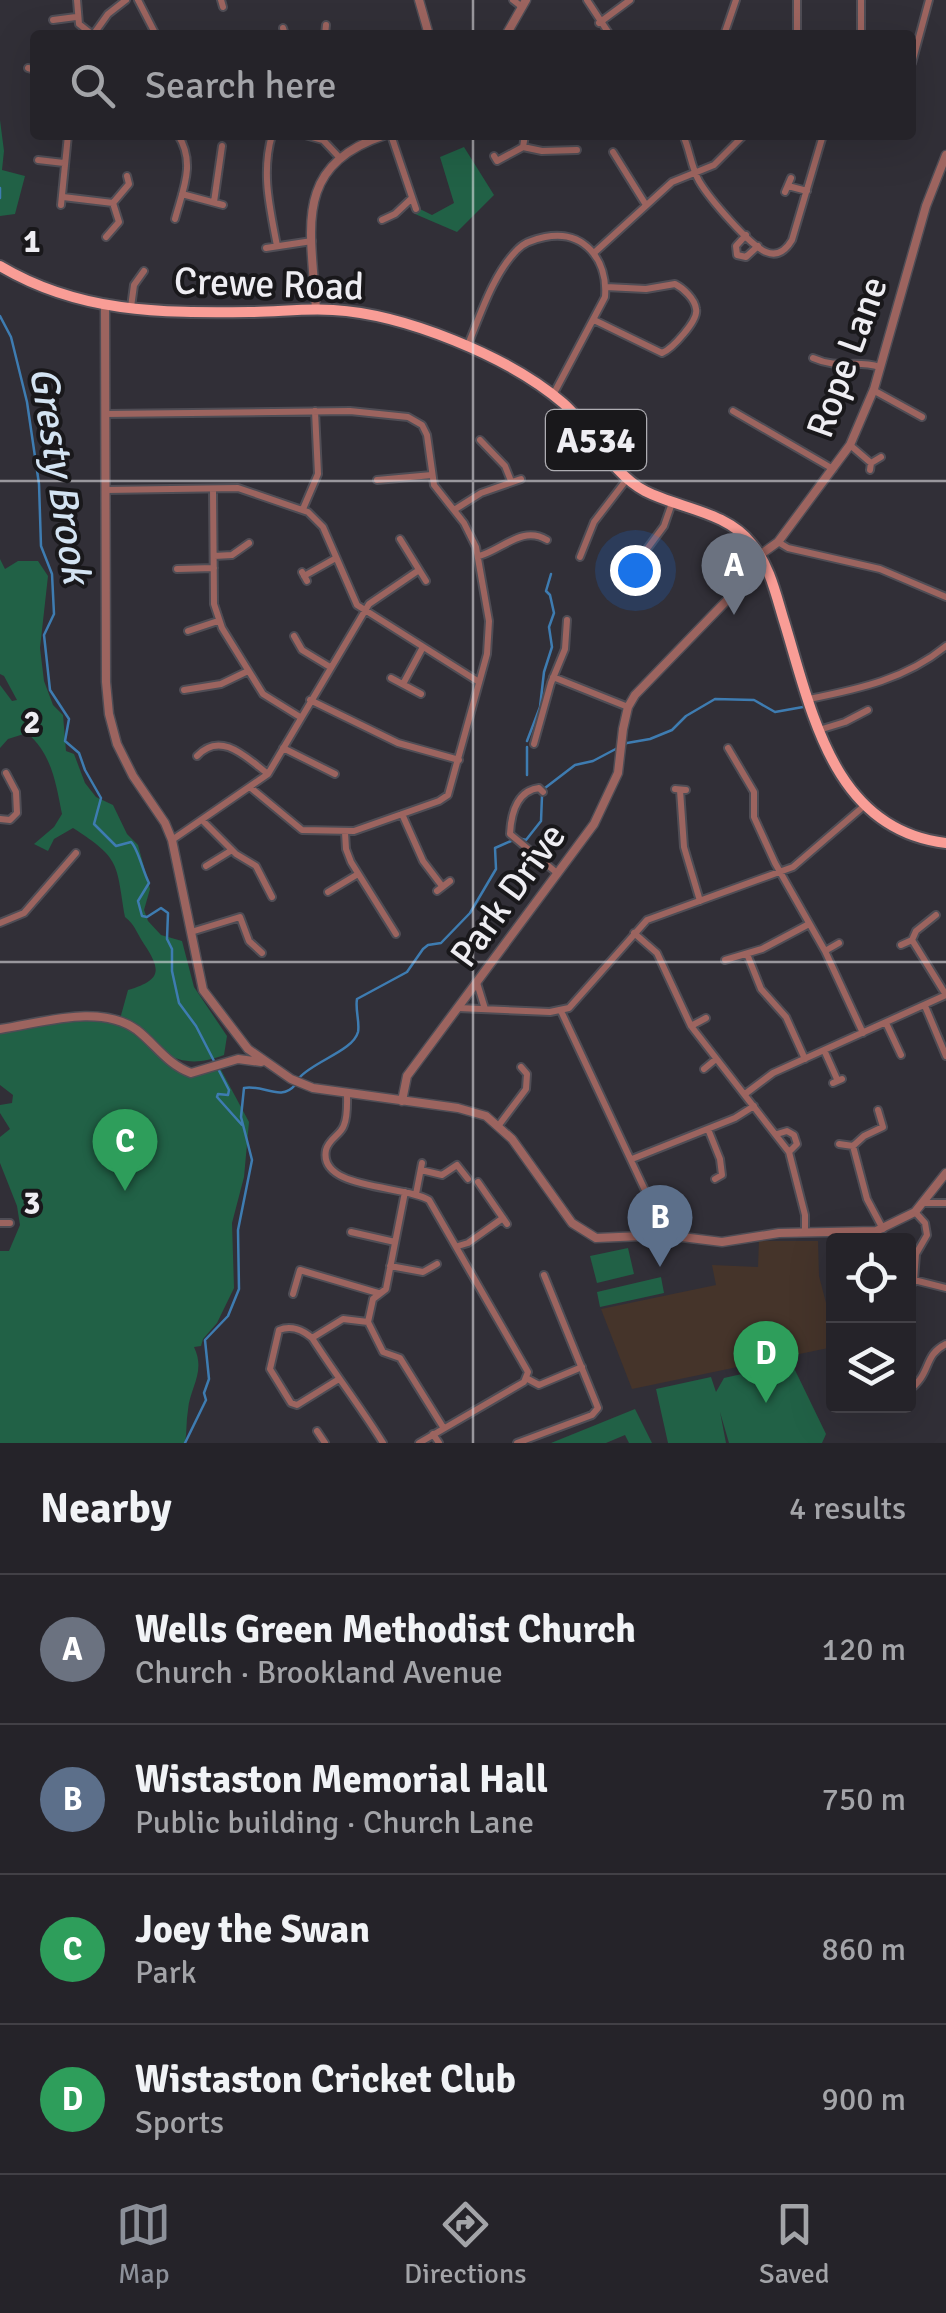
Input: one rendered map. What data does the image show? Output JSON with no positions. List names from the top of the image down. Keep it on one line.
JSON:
{"streets":{"main road":["Crewe Road","A534"],"street":["Rope Lane","Park Drive"]},"crossings":[["Crewe Road","Rope Lane"],["Rope Lane","Park Drive"]],"water":["Gresty Brook"],"page":{"search":"Search here","pins":["A","C","B","D"],"heading":["Nearby","4 results"],"list":[{"mark":"A","name":"Wells Green Methodist Church","note":"Church · Brookland Avenue","value":"120 m"},{"mark":"B","name":"Wistaston Memorial Hall","note":"Public building · Church Lane","value":"750 m"},{"mark":"C","name":"Joey the Swan","note":"Park","value":"860 m"},{"mark":"D","name":"Wistaston Cricket Club","note":"Sports","value":"900 m"}],"nav":["Map","Directions","Saved"]},"grid":{"rows":["1","2","3"]}}
